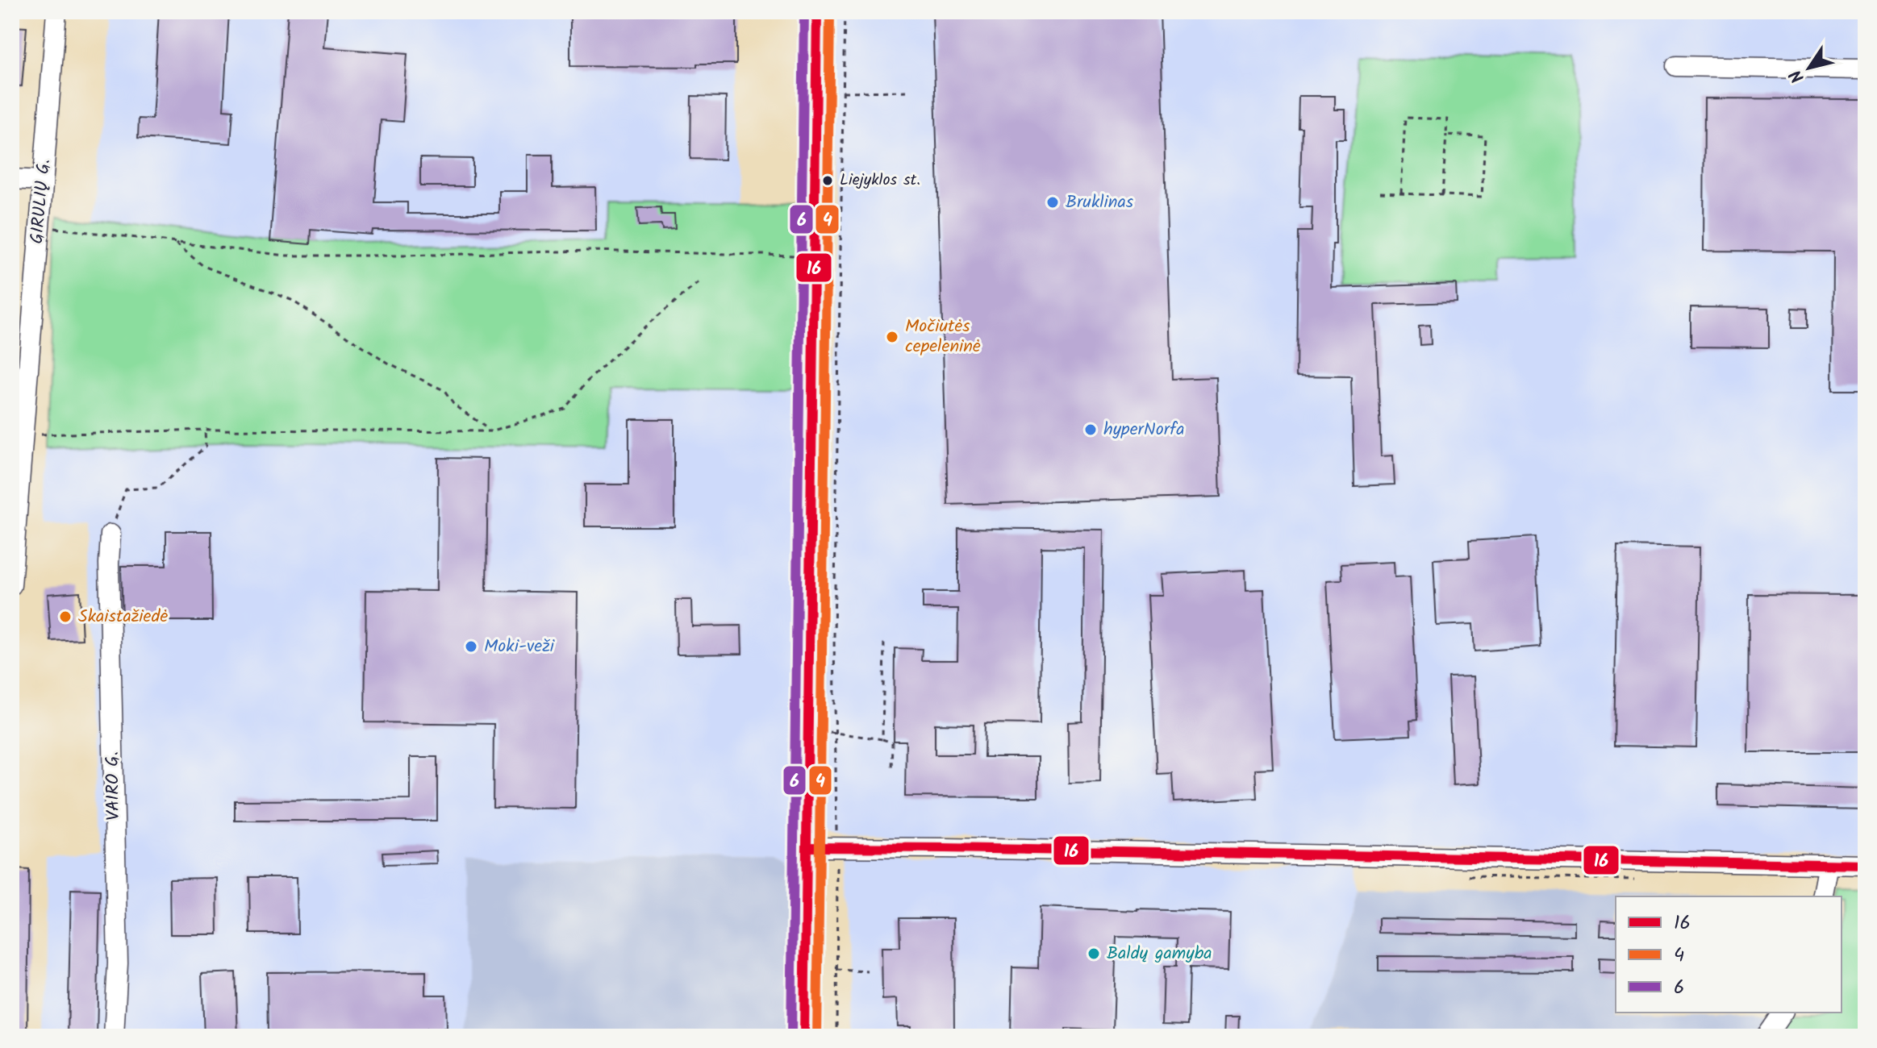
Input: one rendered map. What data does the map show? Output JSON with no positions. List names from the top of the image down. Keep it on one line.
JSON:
{"streets":{"street":["GIRULIŲ G.","VAIRO G."]},"places":["Liejyklos st.","Bruklinas","Močiutės cepeleninė","hyperNorfa","Skaistažiedė","Moki-veži","Baldų gamyba"],"lines":["transit line 16","transit line 4","transit line 6"],"legend":["16","4","6"],"north":"bottom left"}
